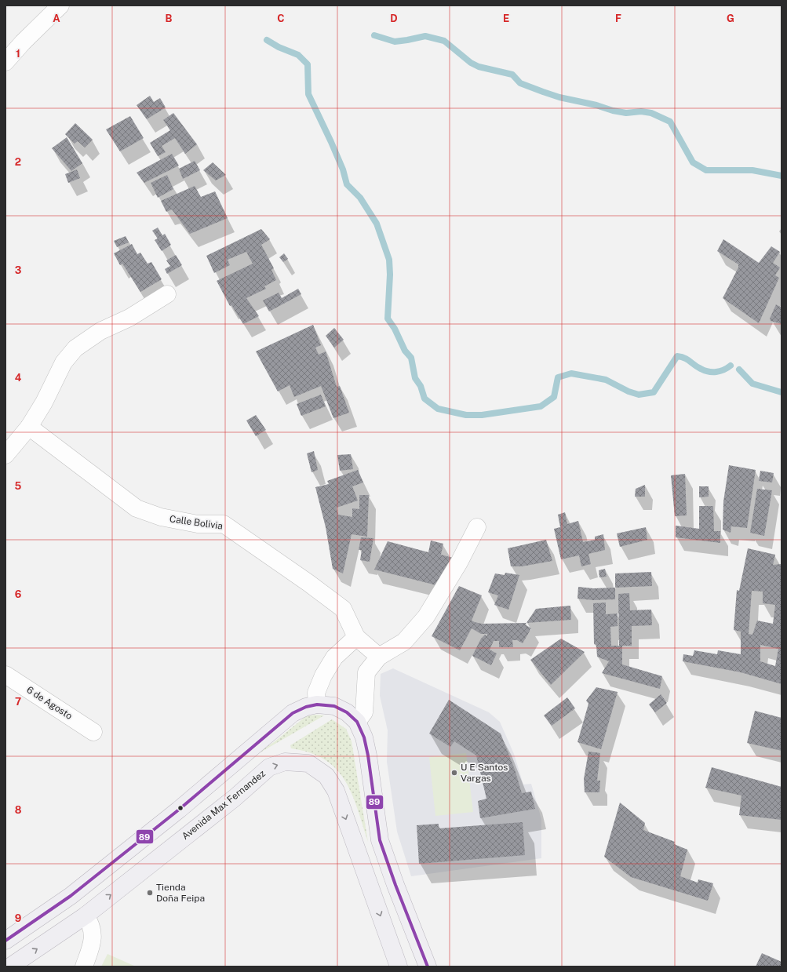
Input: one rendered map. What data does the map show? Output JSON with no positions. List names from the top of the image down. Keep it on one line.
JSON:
{"streets":{"main road":["Avenida Max Fernandez"],"street":["Calle Bolivia","6 de Agosto"]},"places":["U E Santos Vargas","Tienda Doña Feipa"],"lines":["transit line 89"],"grid":{"columns":["A","B","C","D","E","F","G"],"rows":["1","2","3","4","5","6","7","8","9"]}}
